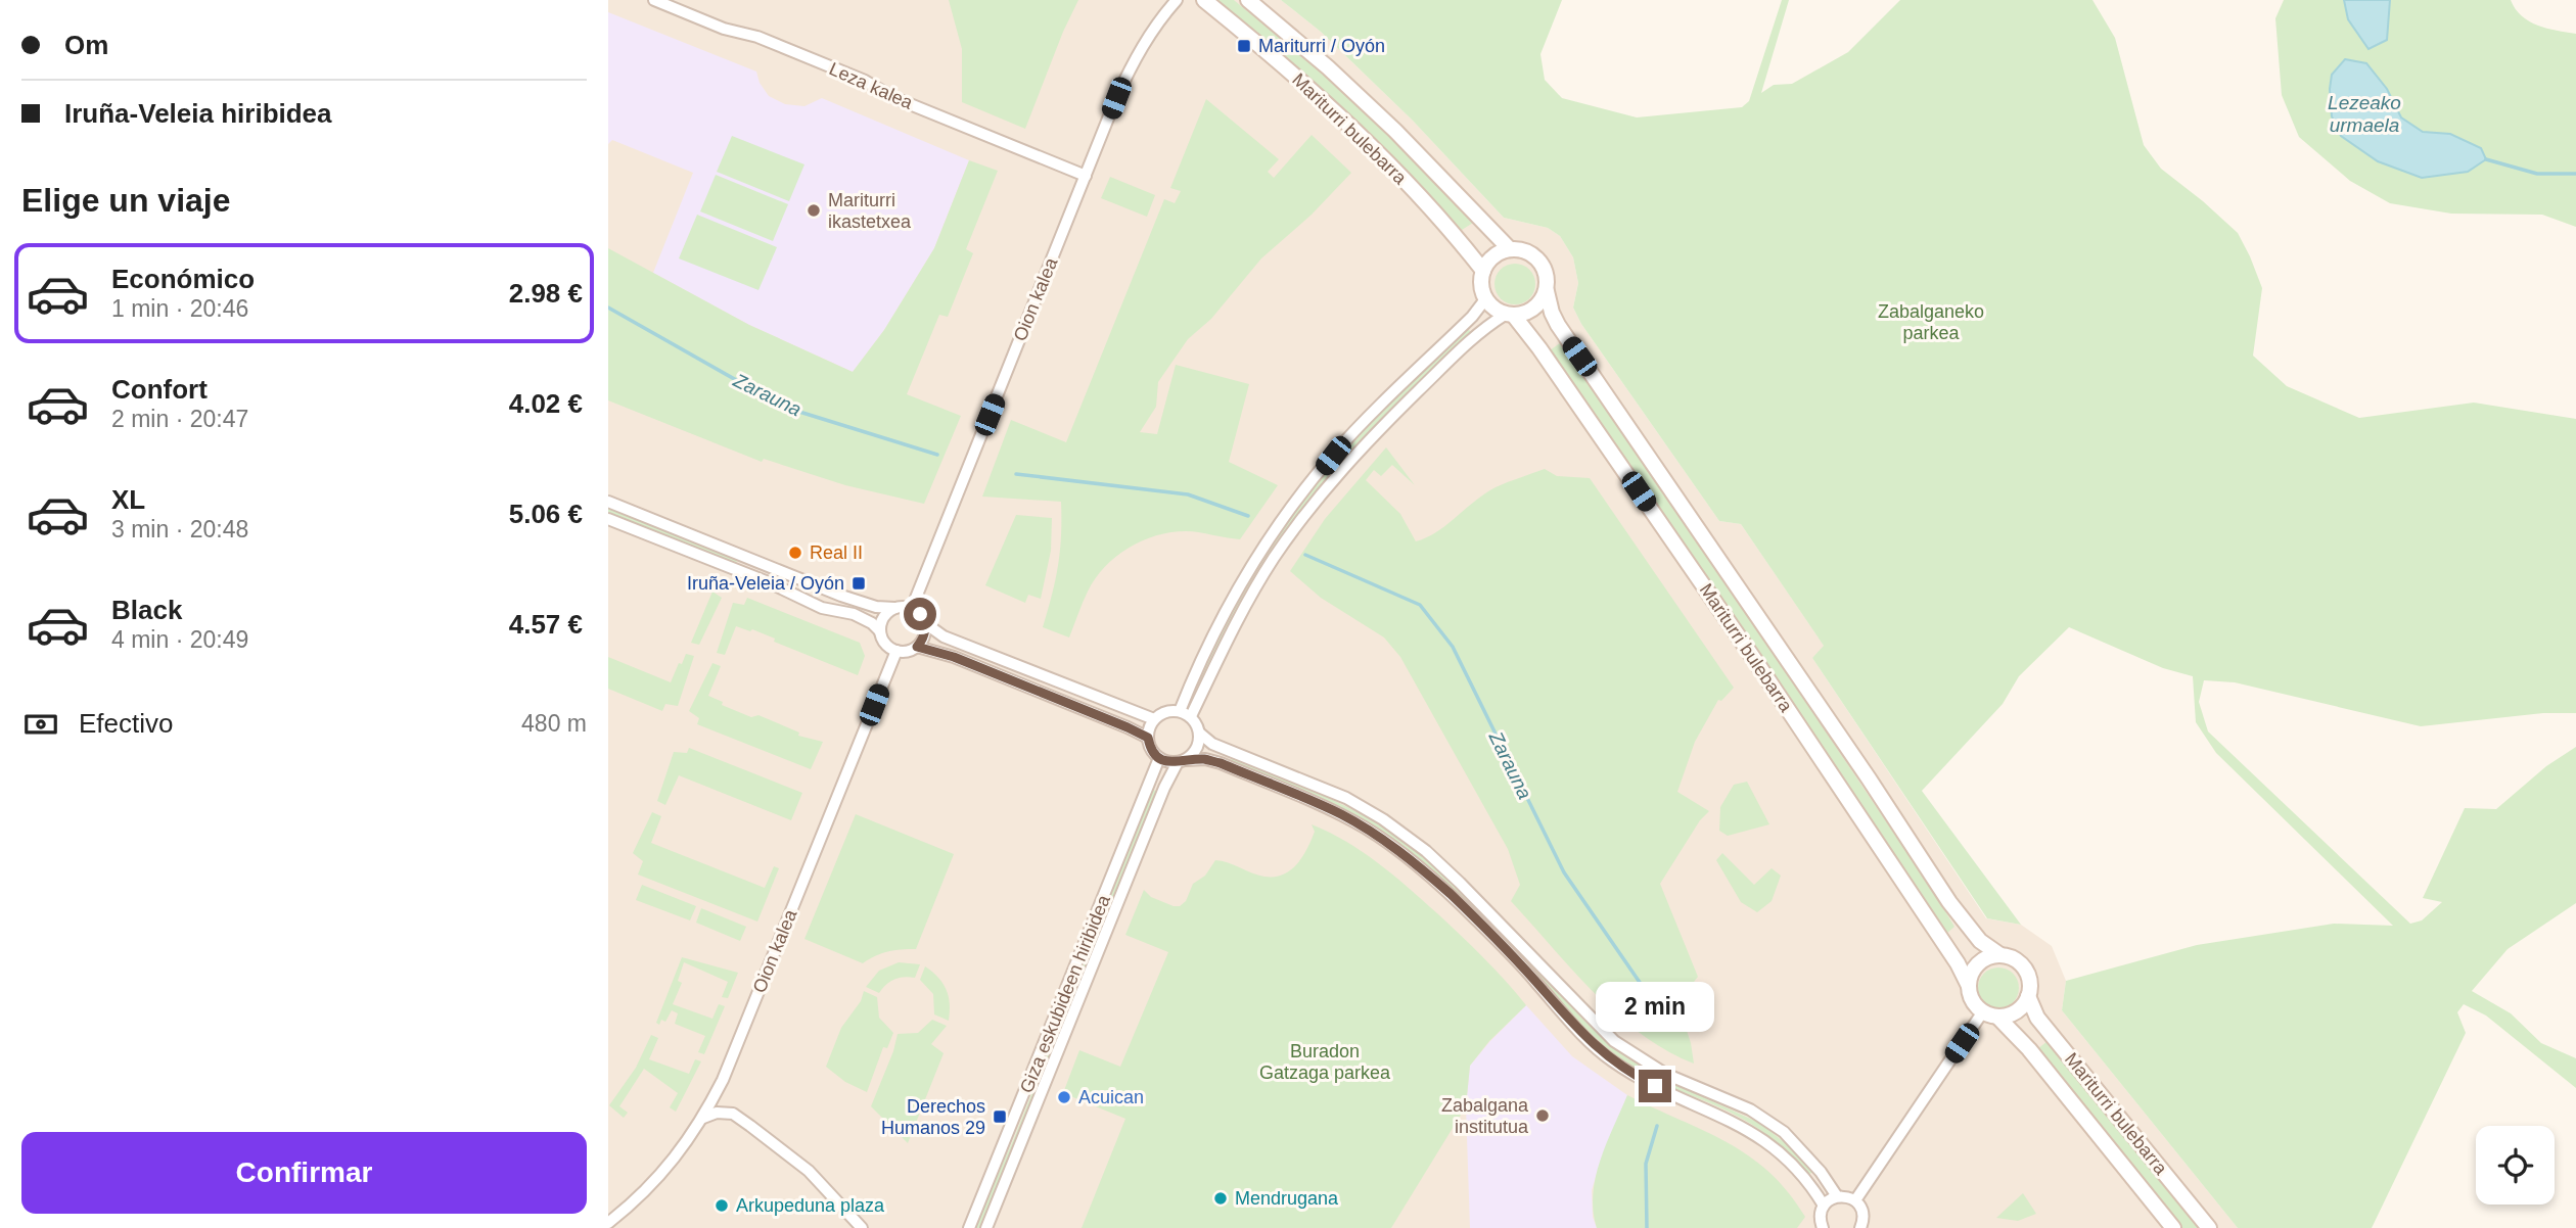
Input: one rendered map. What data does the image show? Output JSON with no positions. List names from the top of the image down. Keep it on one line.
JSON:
{"streets":{"main road":["Mariturri bulebarra"],"street":["Leza kalea","Oion kalea","Giza eskubideen hiribidea"]},"crossings":[["Leza kalea","Oion kalea"]],"water":["Lezeako urmaela","Zarauna"],"parks":["Zabalganeko parkea","Buradon Gatzaga parkea"],"places":{"transit":["Mariturri / Oyón","Iruña-Veleia / Oyón","Derechos Humanos 29"],"other":["Mariturri ikastetxea","Real II","Acuican","Zabalgana institutua","Mendrugana","Arkupeduna plaza"]},"page":{"banner":["Om","Iruña-Veleia hiribidea"],"heading":"Elige un viaje","list":[{"name":"Económico","note":"1 min · 20:46","value":"2.98 €"},{"name":"Confort","note":"2 min · 20:47","value":"4.02 €"},{"name":"XL","note":"3 min · 20:48","value":"5.06 €"},{"name":"Black","note":"4 min · 20:49","value":"4.57 €"}],"pay":["Efectivo","480 m"],"bubble":"2 min","buttons":"Confirmar"}}
